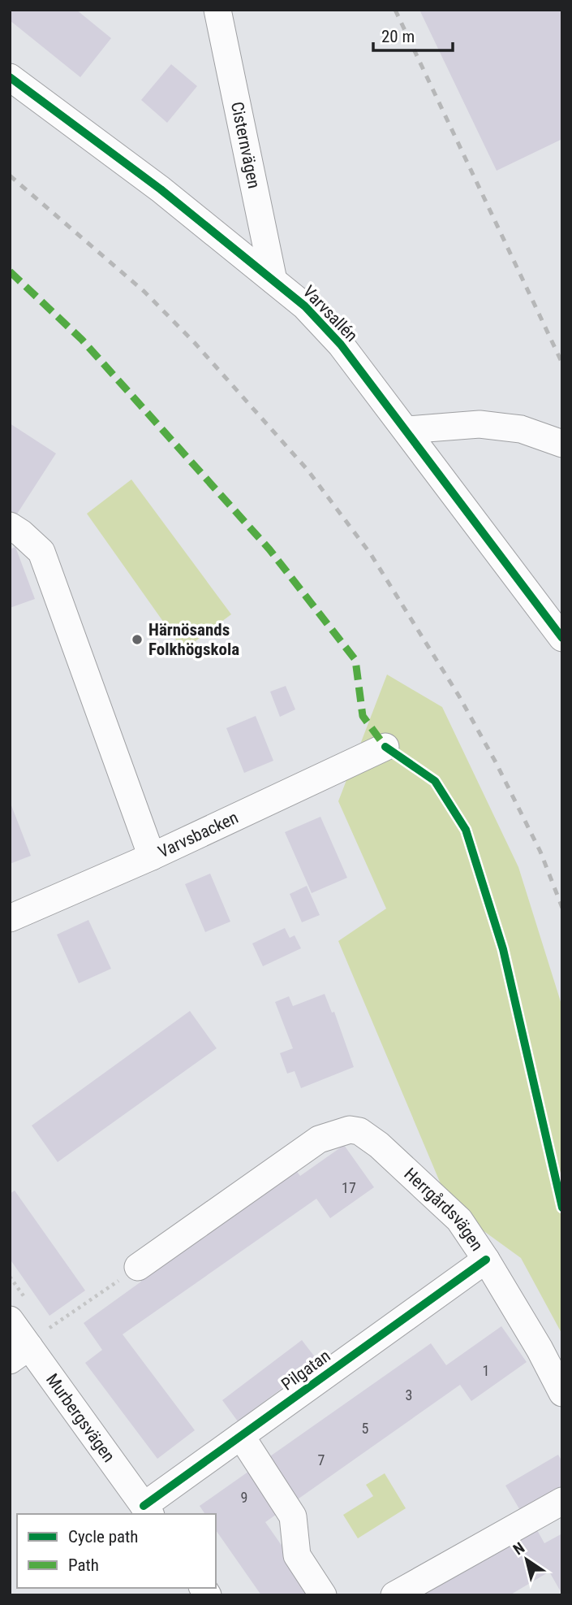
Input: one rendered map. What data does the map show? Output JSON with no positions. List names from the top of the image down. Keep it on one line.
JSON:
{"streets":{"street":["Cisternvägen","Varvsallén","Varvsbacken","Herrgårdsvägen","Pilgatan","Murbergsvägen"]},"crossings":[["Cisternvägen","Varvsallén"],["Herrgårdsvägen","Pilgatan"],["Pilgatan","Murbergsvägen"]],"places":["Härnösands Folkhögskola"],"house_numbers":["17","1","3","5","7","9"],"legend":["Cycle path","Path"],"scale_bar":"20 m","north":"top left"}
